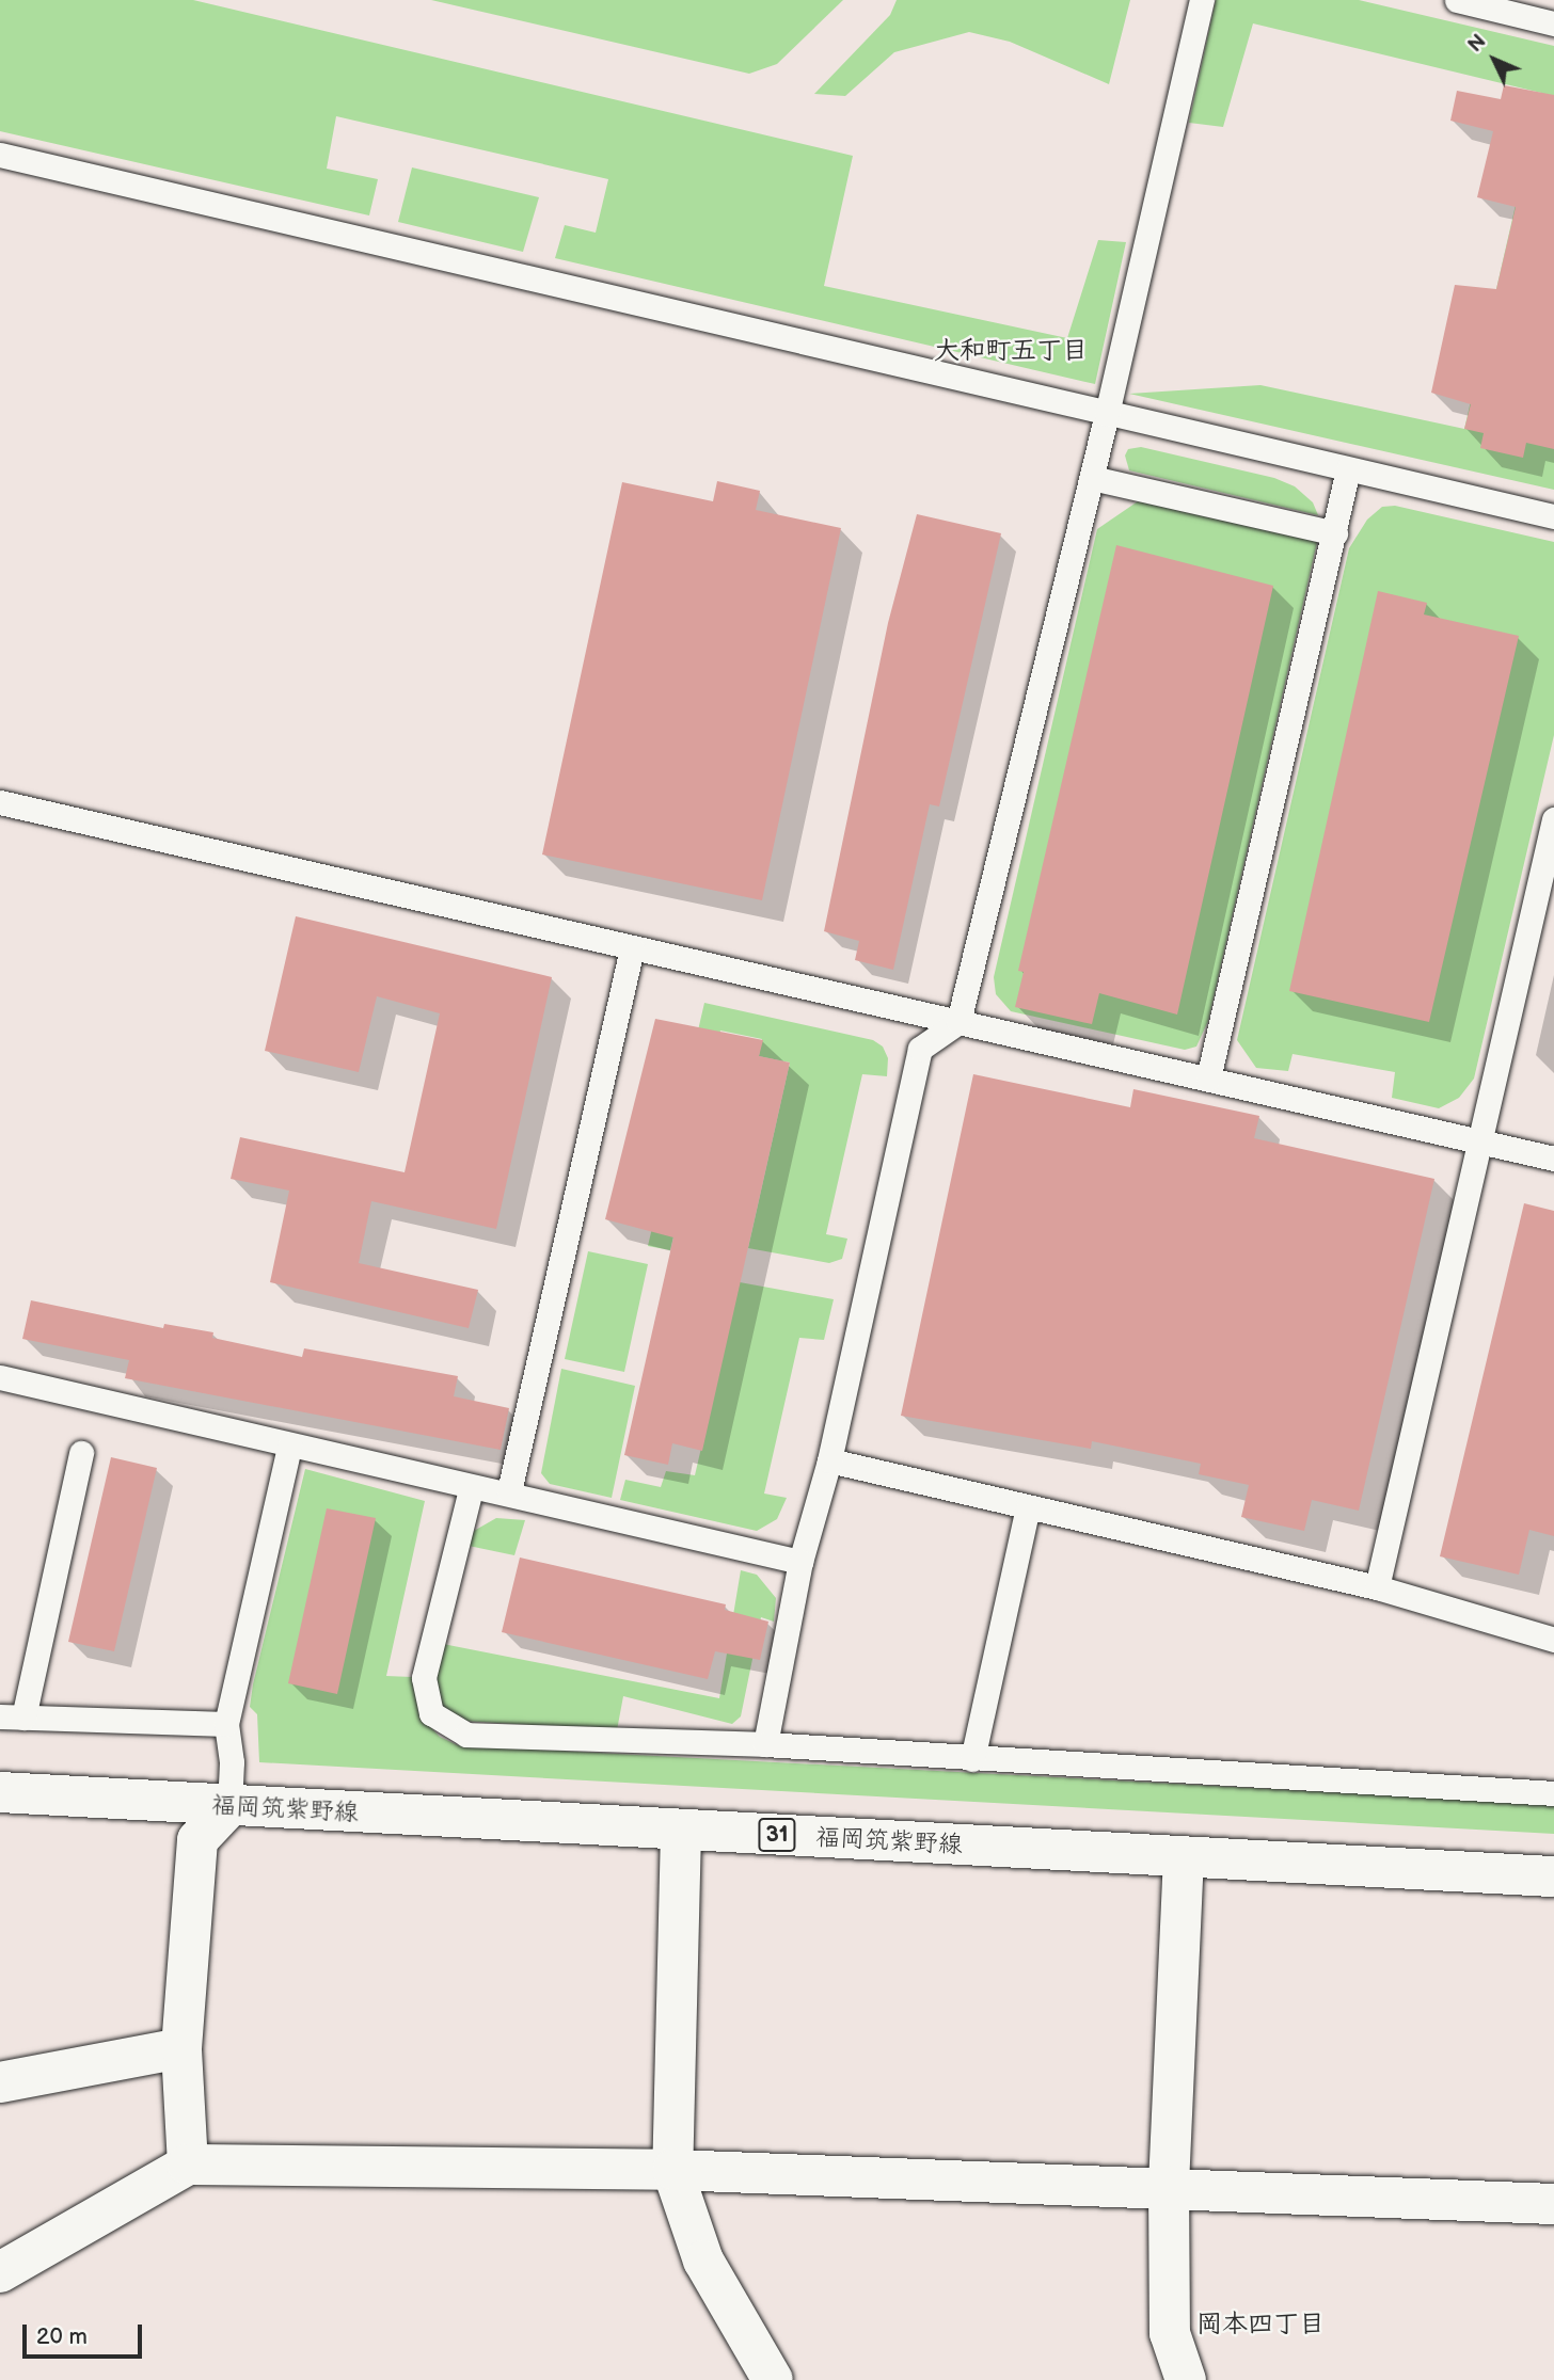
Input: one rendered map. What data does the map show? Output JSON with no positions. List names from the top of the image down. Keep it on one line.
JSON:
{"streets":{"street":["福岡筑紫野線","31"]},"districts":["大和町五丁目","岡本四丁目"],"scale_bar":"20 m","north":"top left"}
